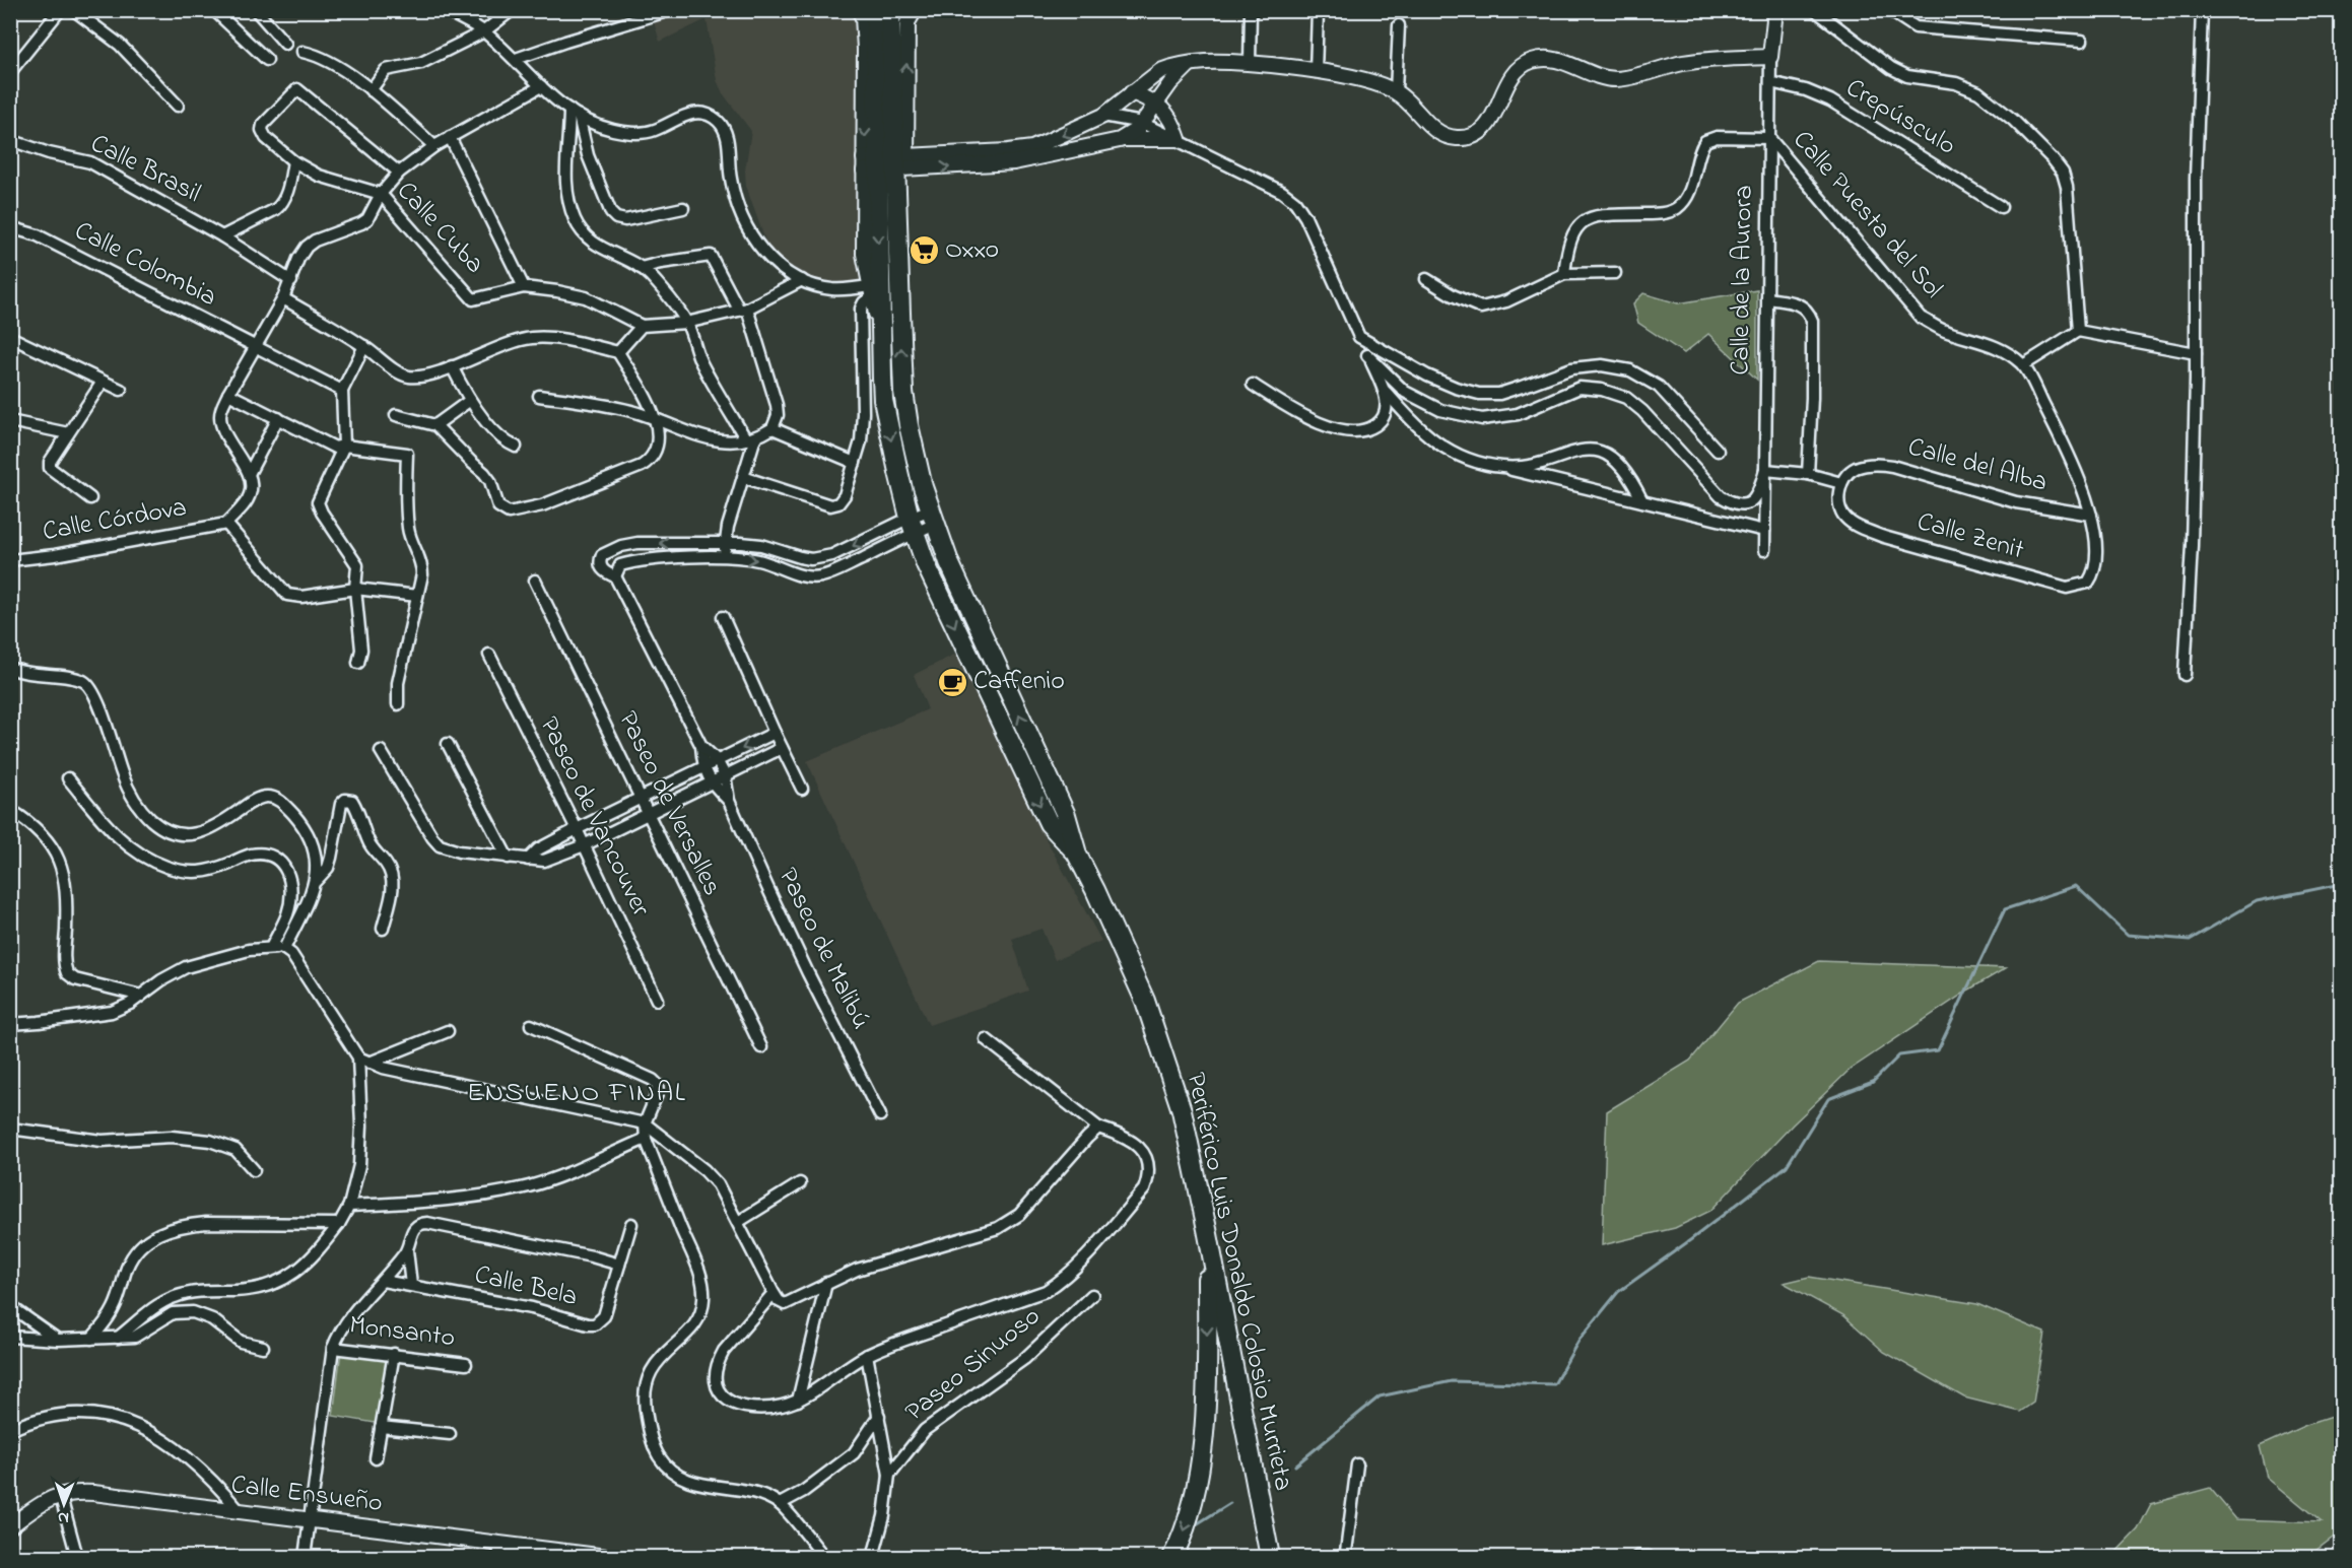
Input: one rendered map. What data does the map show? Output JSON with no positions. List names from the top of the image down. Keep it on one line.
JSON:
{"streets":{"main road":["Periférico Luis Donaldo Colosio Murrieta"],"street":["Crepúsculo","Calle Brasil","Calle Puesta del Sol","Calle Cuba","Calle Colombia","Calle de la Aurora","Calle del Alba","Calle Córdova","Calle Zenit","Paseo de Versalles","Paseo de Vancouver","Paseo de Malibú","Calle Bela","Monsanto","Paseo Sinuoso","Calle Ensueño"]},"crossings":[["Crepúsculo","Calle de la Aurora"],["Calle Puesta del Sol","Calle de la Aurora"],["Calle Puesta del Sol","Calle del Alba"],["Calle Puesta del Sol","Calle Zenit"],["Calle del Alba","Calle Zenit"]],"districts":["ENSUENO FINAL"],"places":{"supermarket":["Oxxo"],"cafe":["Caffenio"]},"north":"bottom"}
